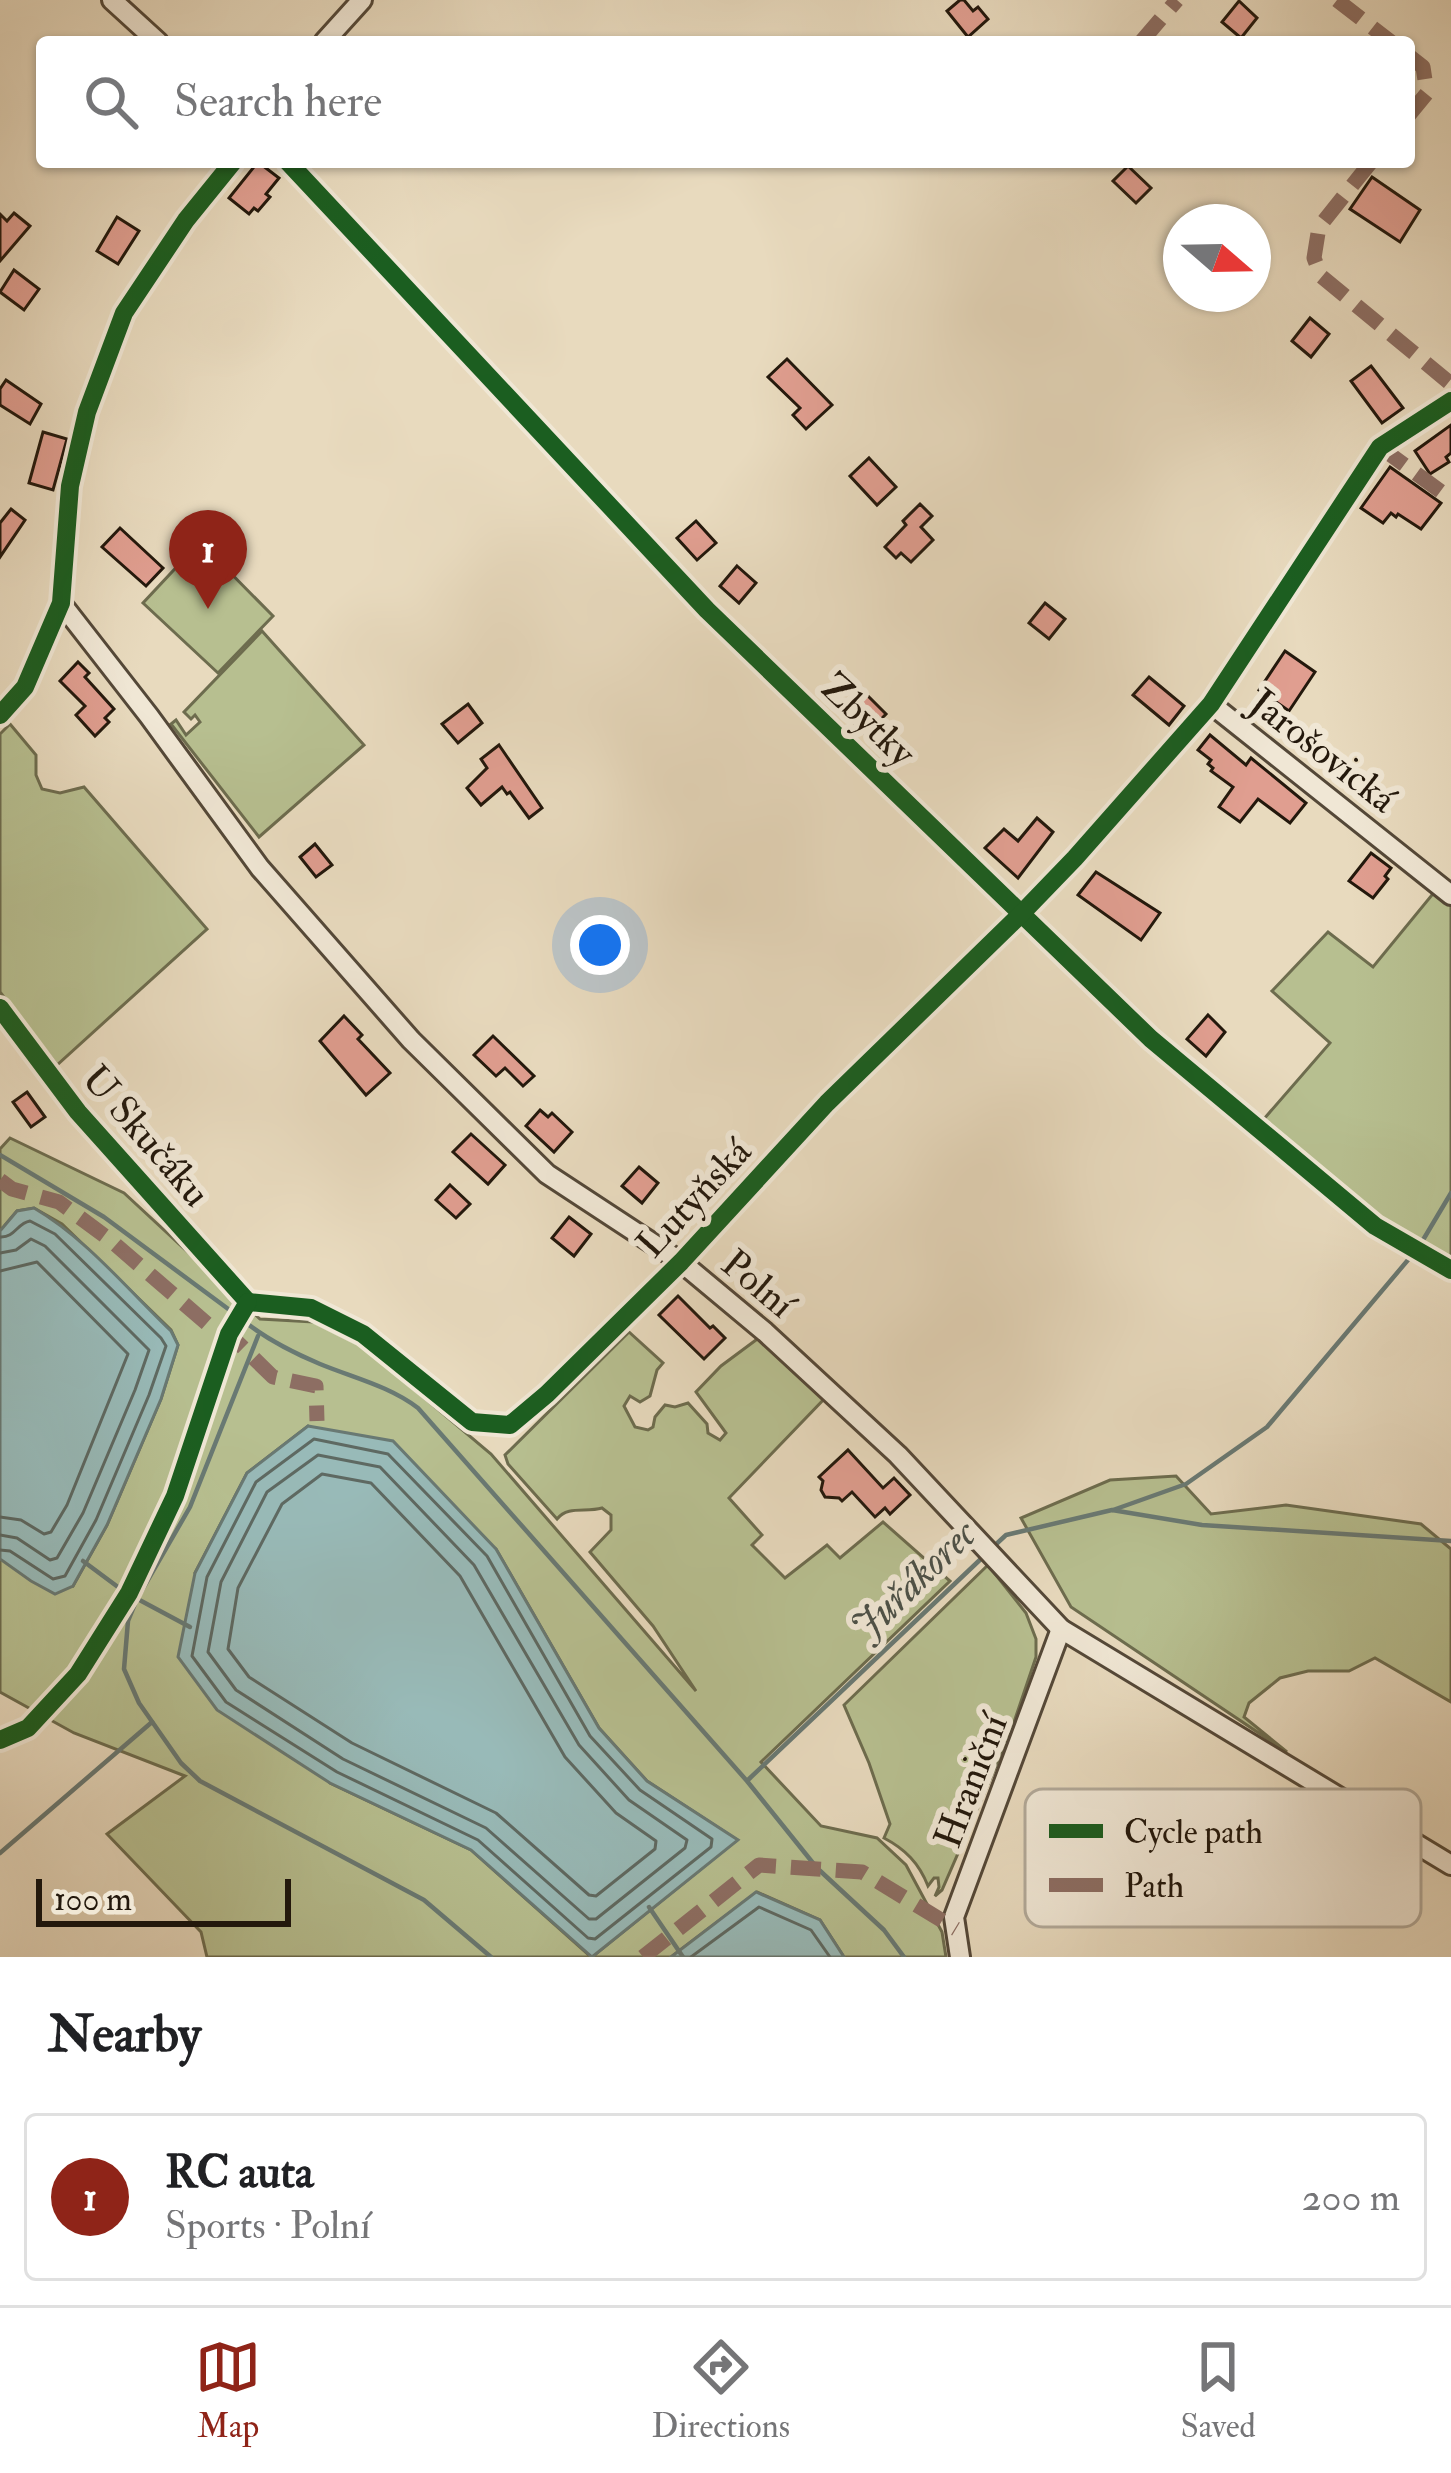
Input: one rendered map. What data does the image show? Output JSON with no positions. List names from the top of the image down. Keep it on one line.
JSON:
{"streets":{"street":["Zbytky","Jarošovická","U Skučáku","Lutyňská","Polní","Hraniční"]},"crossings":[["Zbytky","Lutyňská"],["Jarošovická","Lutyňská"],["U Skučáku","Lutyňská"],["Lutyňská","Polní"],["Polní","Hraniční"]],"water":["Juřákorec"],"legend":["Cycle path","Path"],"scale_bar":"100 m","north":"right","page":{"search":"Search here","pins":"1","scale":"100 m","heading":"Nearby","list":[{"mark":"1","name":"RC auta","note":"Sports · Polní","value":"200 m"}],"nav":["Map","Directions","Saved"]}}
